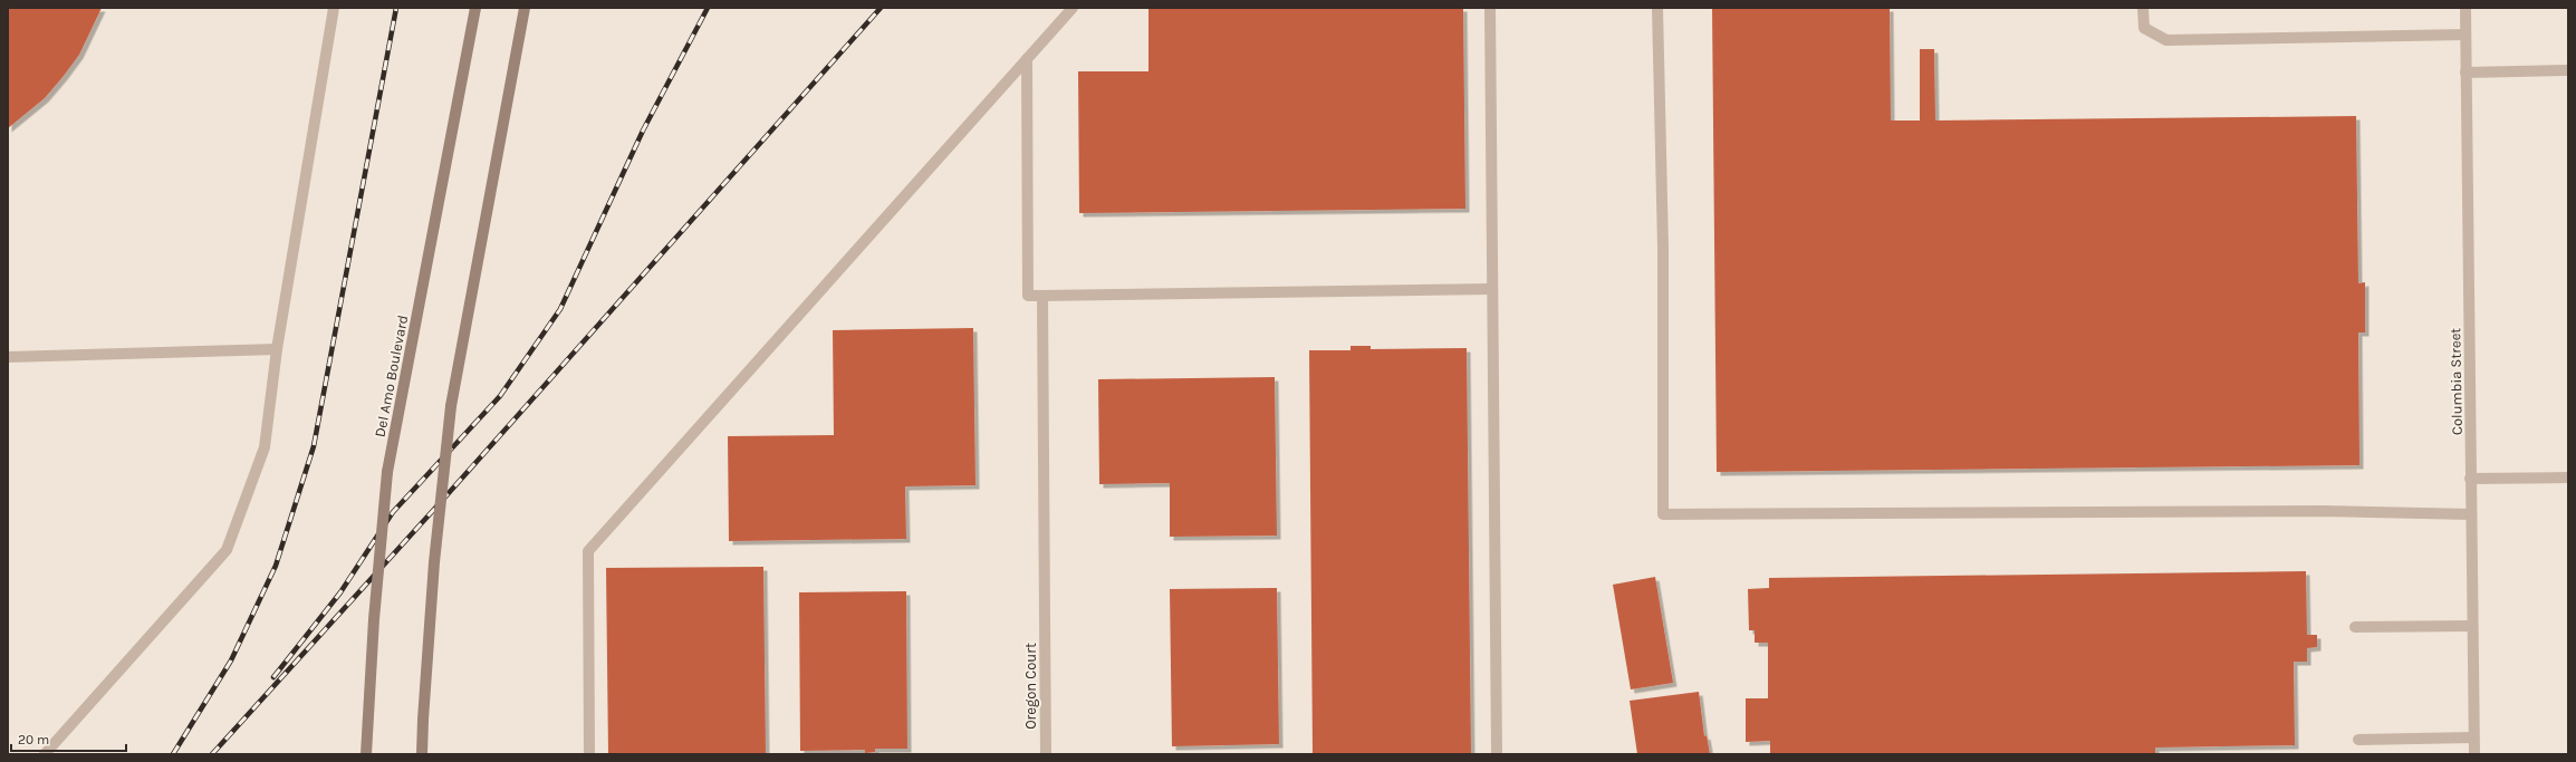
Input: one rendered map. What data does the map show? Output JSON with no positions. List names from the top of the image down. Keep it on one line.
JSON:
{"streets":{"main road":["Del Amo Boulevard"],"street":["Columbia Street","Oregon Court"]},"scale_bar":"20 m"}
